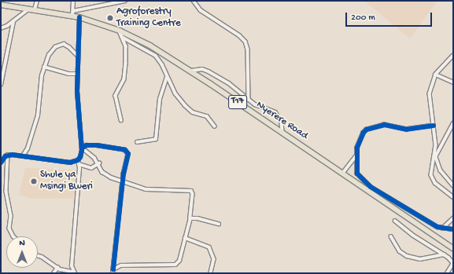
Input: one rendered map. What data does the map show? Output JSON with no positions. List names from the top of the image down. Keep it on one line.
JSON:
{"streets":{"main road":["T17","Nyerere Road"]},"places":["Agroforestry Training Centre","Shule ya Msingi Bweri"],"scale_bar":"200 m","north":"top"}
